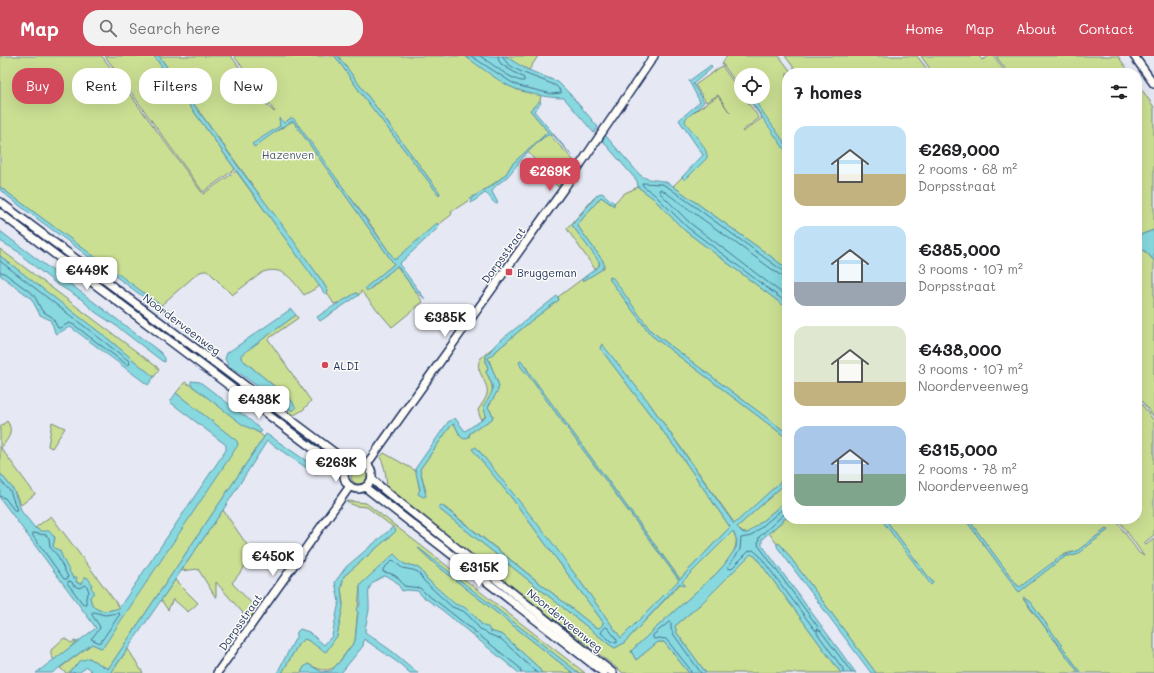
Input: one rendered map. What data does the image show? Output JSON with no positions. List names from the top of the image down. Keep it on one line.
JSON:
{"streets":{"street":["Dorpsstraat","Noorderveenweg"]},"crossings":[["Dorpsstraat","Noorderveenweg"]],"parks":["Hazenven"],"places":{"transit":["Bruggeman"],"other":["ALDI"]},"page":{"header":"Map","search":"Search here","nav":["Home","Map","About","Contact"],"chip":["Buy","Rent","Filters","New"],"heading":"7 homes","list":[{"name":"€269,000","note":"2 rooms · 68 m² · Dorpsstraat"},{"name":"€385,000","note":"3 rooms · 107 m² · Dorpsstraat"},{"name":"€438,000","note":"3 rooms · 107 m² · Noorderveenweg"},{"name":"€315,000","note":"2 rooms · 78 m² · Noorderveenweg"}],"price":["€269K","€449K","€385K","€438K","€263K","€450K","€315K"]}}
